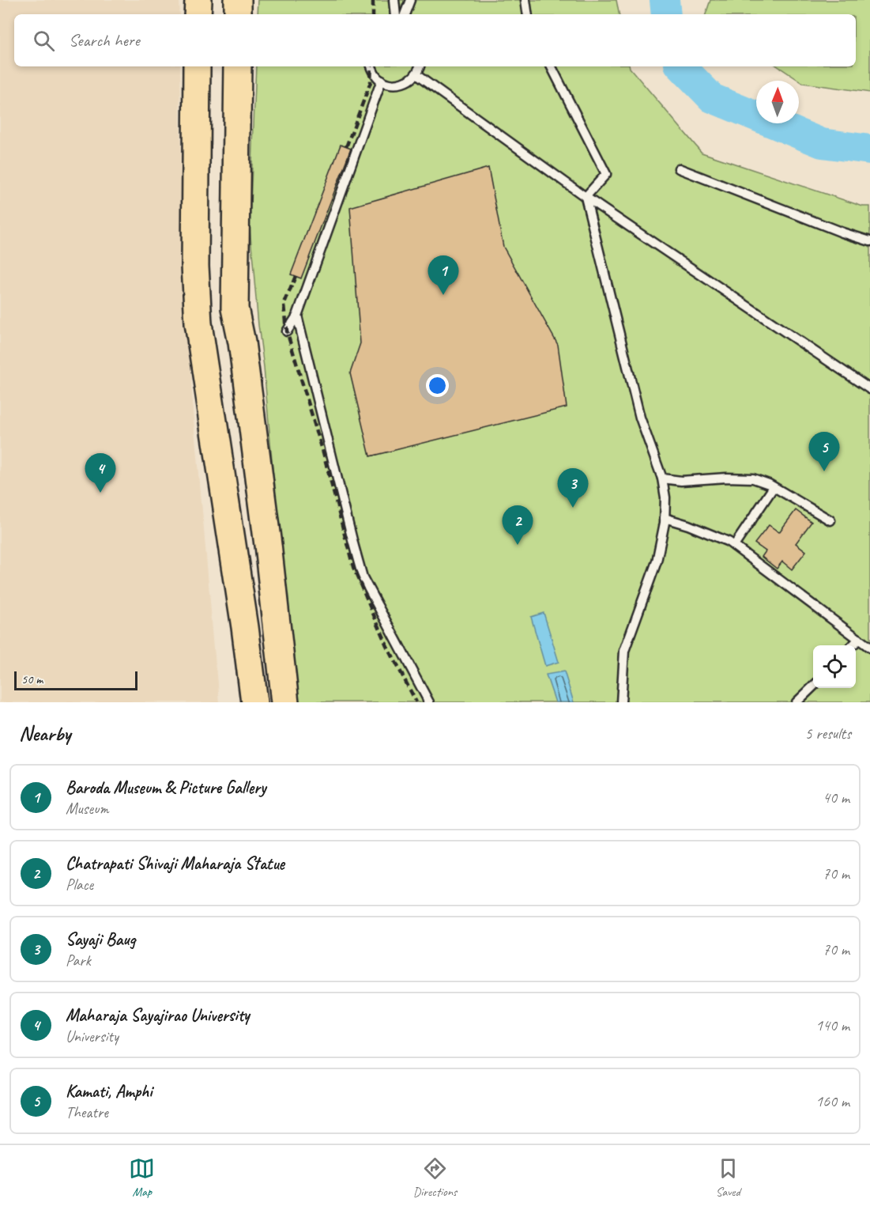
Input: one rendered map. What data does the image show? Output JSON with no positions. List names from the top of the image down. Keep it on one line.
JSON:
{"scale_bar":"50 m","north":"top","page":{"search":"Search here","pins":["1","5","4","3","2"],"scale":"50 m","heading":["Nearby","5 results"],"list":[{"mark":"1","name":"Baroda Museum & Picture Gallery","note":"Museum","value":"40 m"},{"mark":"2","name":"Chatrapati Shivaji Maharaja Statue","note":"Place","value":"70 m"},{"mark":"3","name":"Sayaji Baug","note":"Park","value":"70 m"},{"mark":"4","name":"Maharaja Sayajirao University","note":"University","value":"140 m"},{"mark":"5","name":"Kamati, Amphi","note":"Theatre","value":"160 m"}],"nav":["Map","Directions","Saved"]}}
